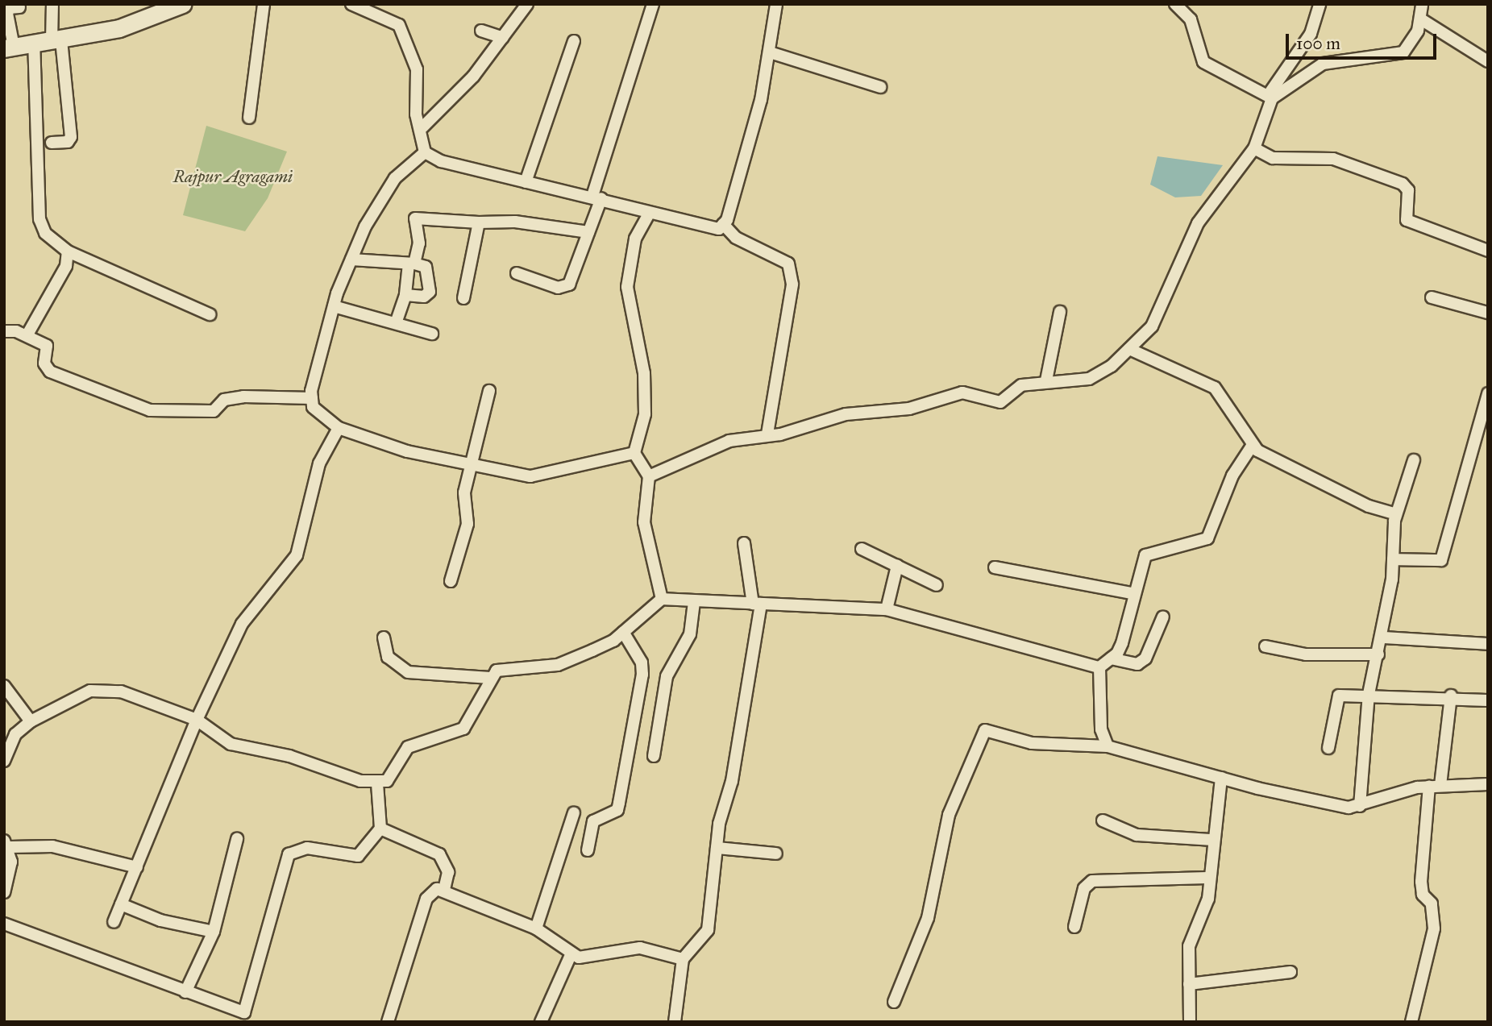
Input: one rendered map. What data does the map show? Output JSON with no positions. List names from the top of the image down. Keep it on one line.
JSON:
{"parks":["Rajpur Agragami"],"scale_bar":"100 m"}
